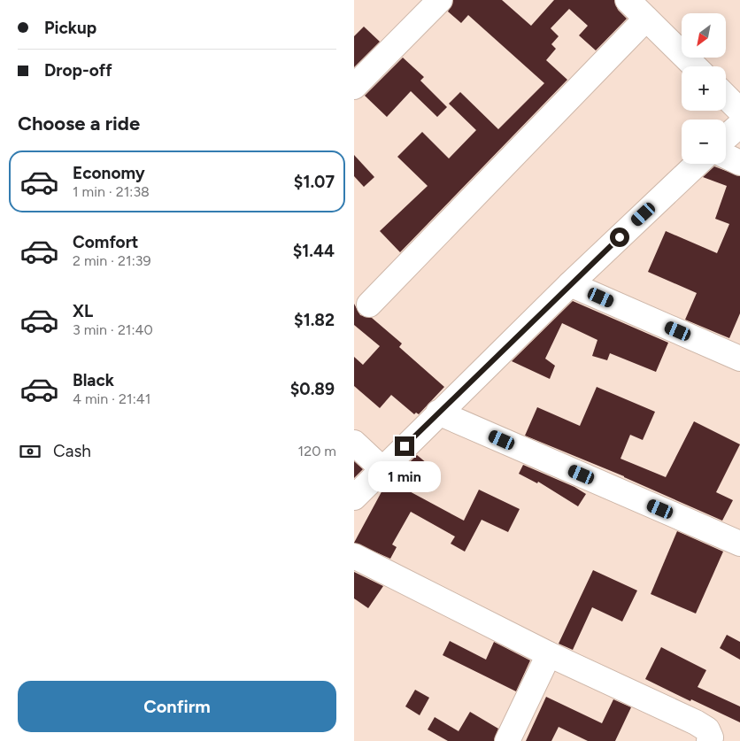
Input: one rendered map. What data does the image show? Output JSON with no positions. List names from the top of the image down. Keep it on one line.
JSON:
{"north":"bottom left","page":{"banner":["Pickup","Drop-off"],"map_buttons":["+","−"],"heading":"Choose a ride","list":[{"name":"Economy","note":"1 min · 21:38","value":"$1.07"},{"name":"Comfort","note":"2 min · 21:39","value":"$1.44"},{"name":"XL","note":"3 min · 21:40","value":"$1.82"},{"name":"Black","note":"4 min · 21:41","value":"$0.89"}],"pay":["Cash","120 m"],"bubble":"1 min","buttons":"Confirm"}}
